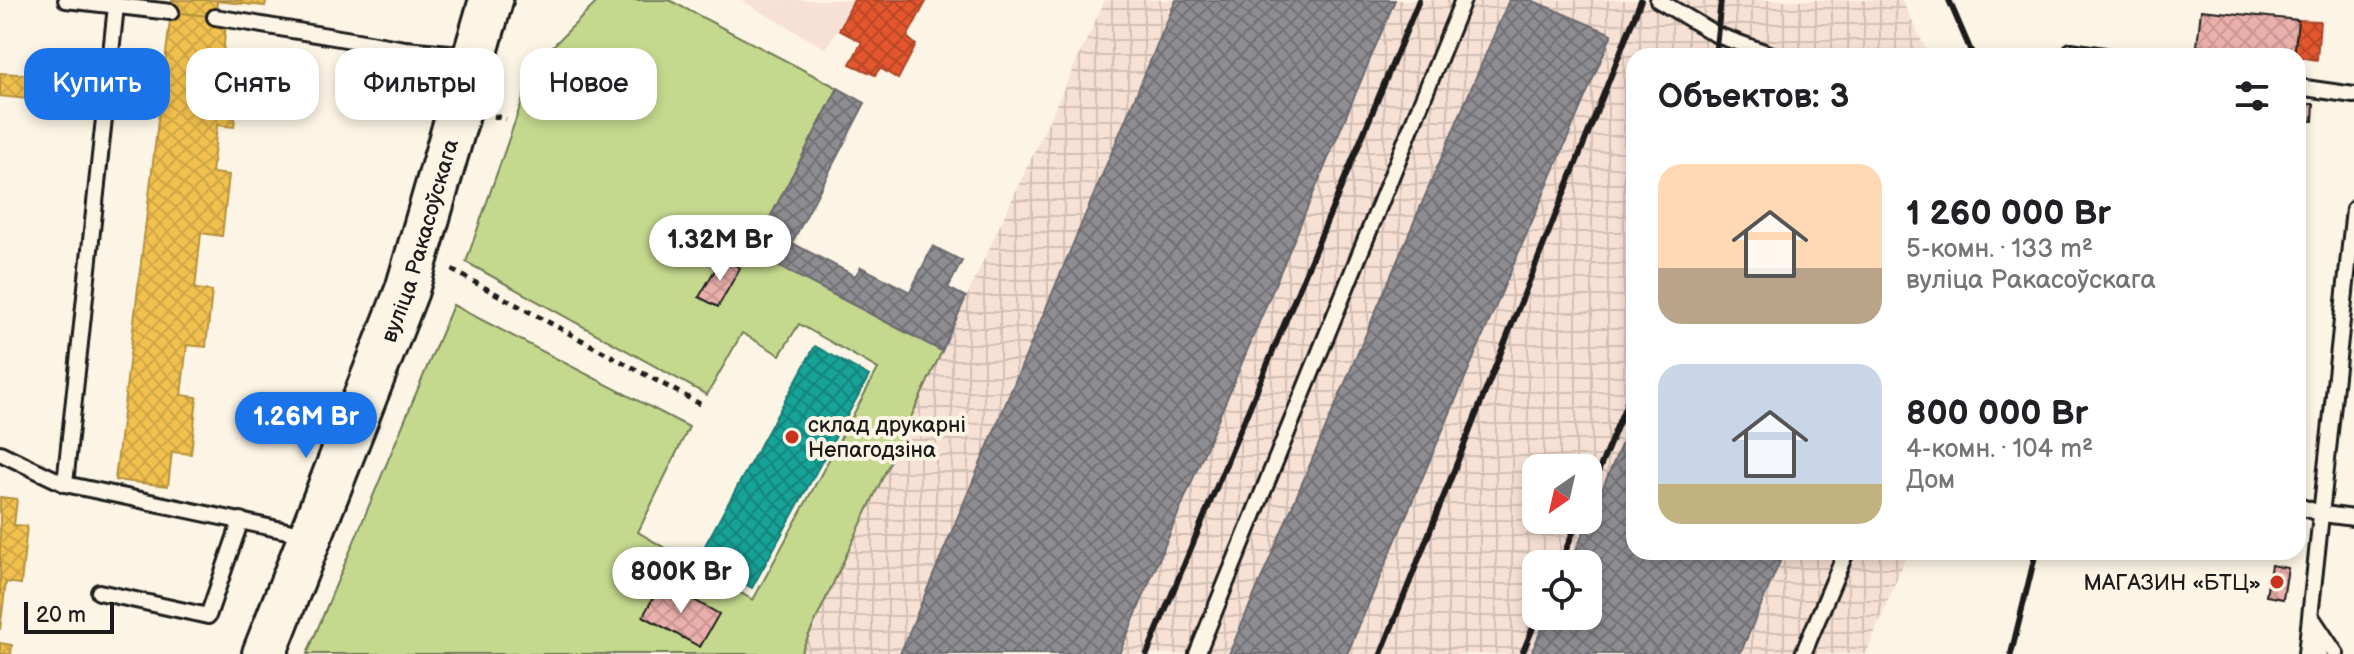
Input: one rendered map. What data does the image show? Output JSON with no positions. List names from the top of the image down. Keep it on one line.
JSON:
{"streets":{"main road":["вуліца Ракасоўскага"]},"places":["склад друкарні Непагодзіна","МАГАЗИН «БТЦ»"],"scale_bar":"20 m","north":"bottom left","page":{"chip":["Купить","Снять","Фильтры","Новое"],"heading":"Объектов: 3","list":[{"name":"1 260 000 Br","note":"5-комн. · 133 m² · вуліца Ракасоўскага"},{"name":"800 000 Br","note":"4-комн. · 104 m² · Дом"}],"price":["1.32M Br","1.26M Br","800K Br"],"scale":"20 m"}}
